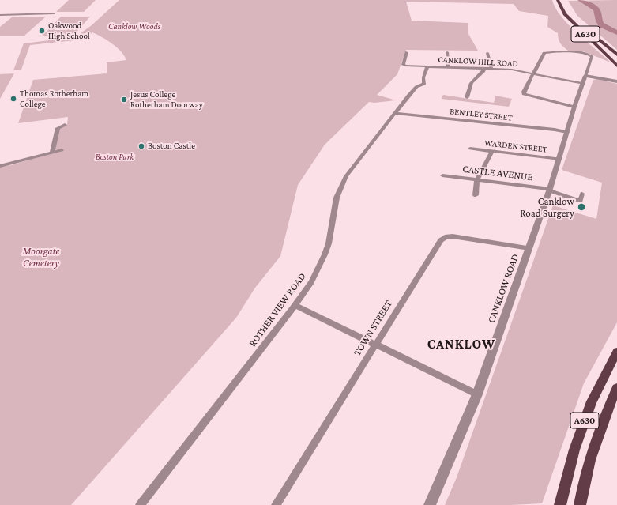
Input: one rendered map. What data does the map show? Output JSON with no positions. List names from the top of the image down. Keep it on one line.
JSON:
{"streets":{"main road":["A630"],"street":["CANKLOW HILL ROAD","BENTLEY STREET","WARDEN STREET","CASTLE AVENUE","CANKLOW ROAD","ROTHER VIEW ROAD","TOWN STREET"]},"crossings":[["CANKLOW HILL ROAD","CANKLOW ROAD"],["CANKLOW HILL ROAD","ROTHER VIEW ROAD"],["BENTLEY STREET","CANKLOW ROAD"],["BENTLEY STREET","ROTHER VIEW ROAD"],["WARDEN STREET","CANKLOW ROAD"],["CASTLE AVENUE","CANKLOW ROAD"],["CANKLOW ROAD","TOWN STREET"]],"districts":["CANKLOW"],"parks":["Canklow Woods","Boston Park","Moorgate Cemetery"],"places":["Oakwood High School","Thomas Rotherham College","Jesus College Rotherham Doorway","Boston Castle","Canklow Road Surgery"]}
